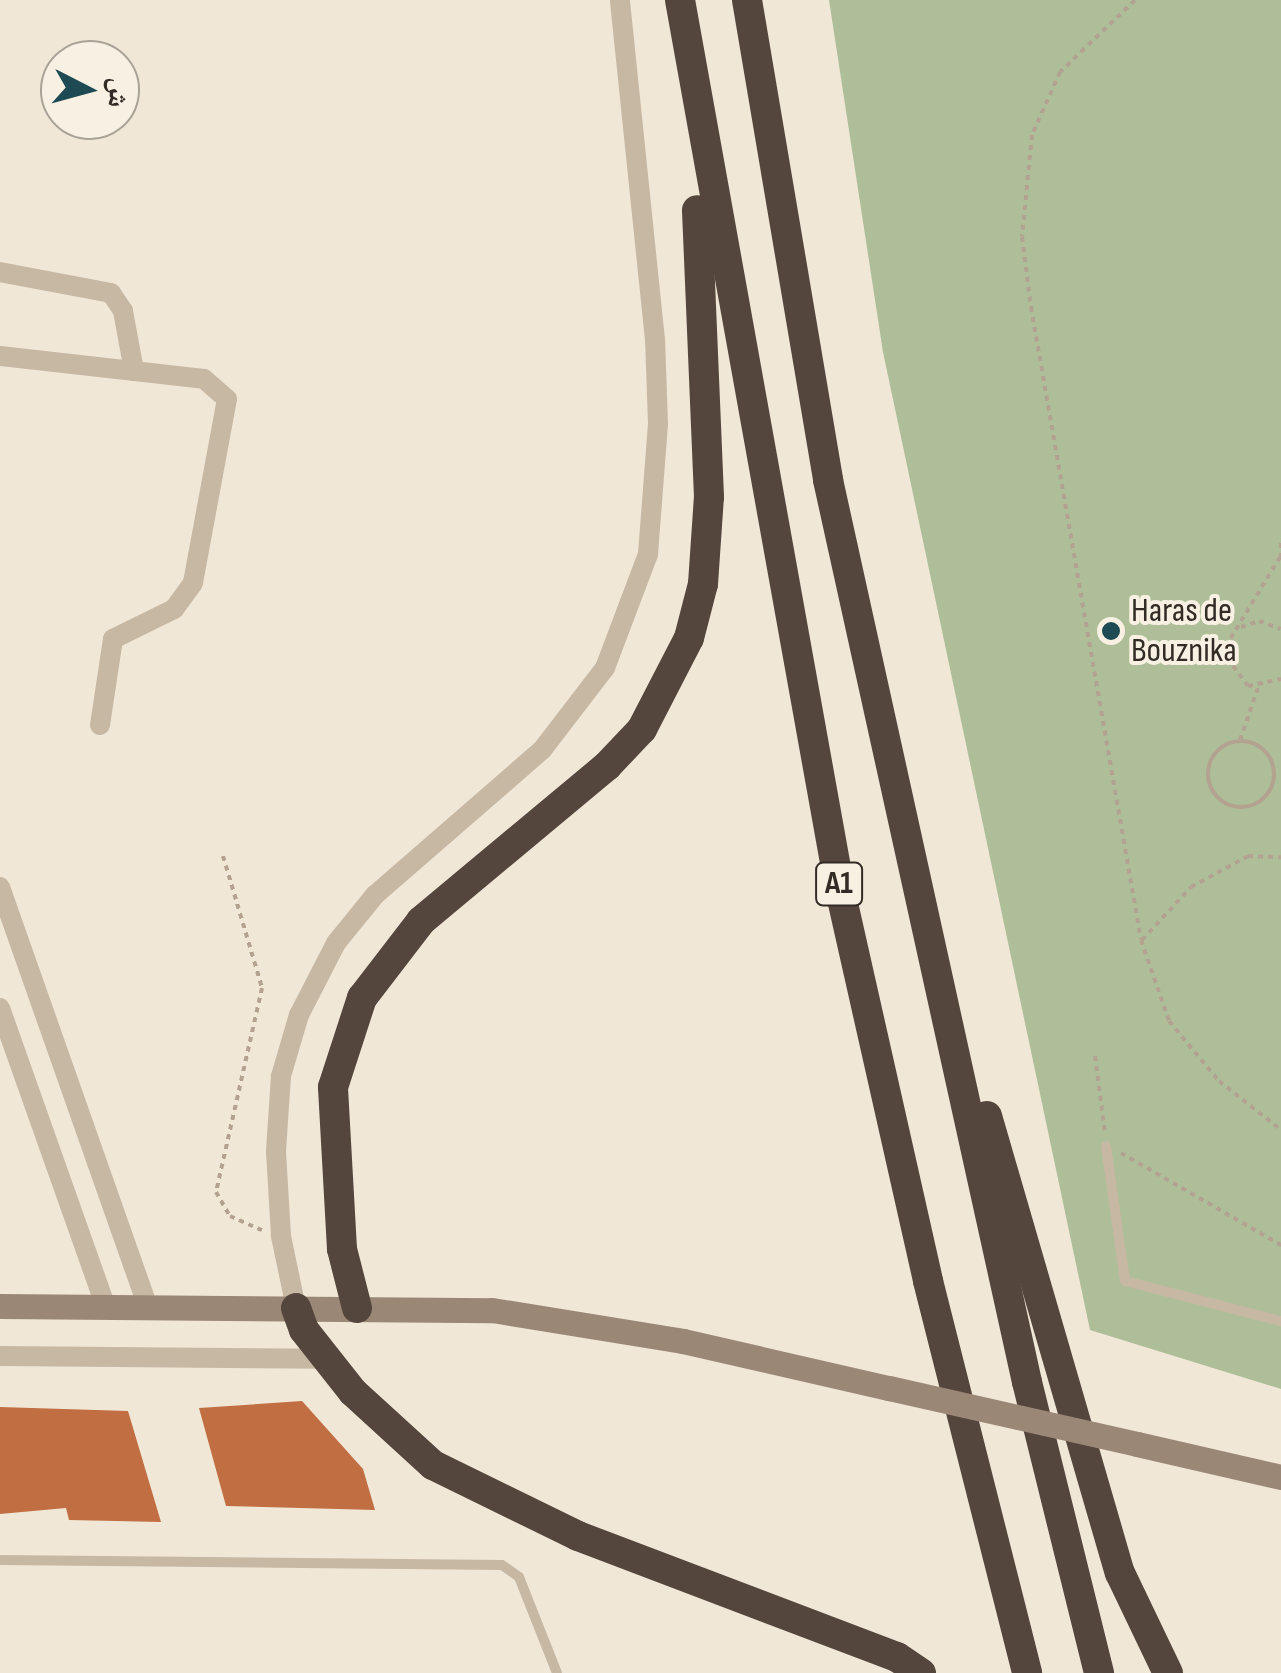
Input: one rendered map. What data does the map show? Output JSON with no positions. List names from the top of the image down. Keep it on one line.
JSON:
{"streets":{"highway":["A1"]},"places":["Haras de Bouznika"],"north":"right"}
